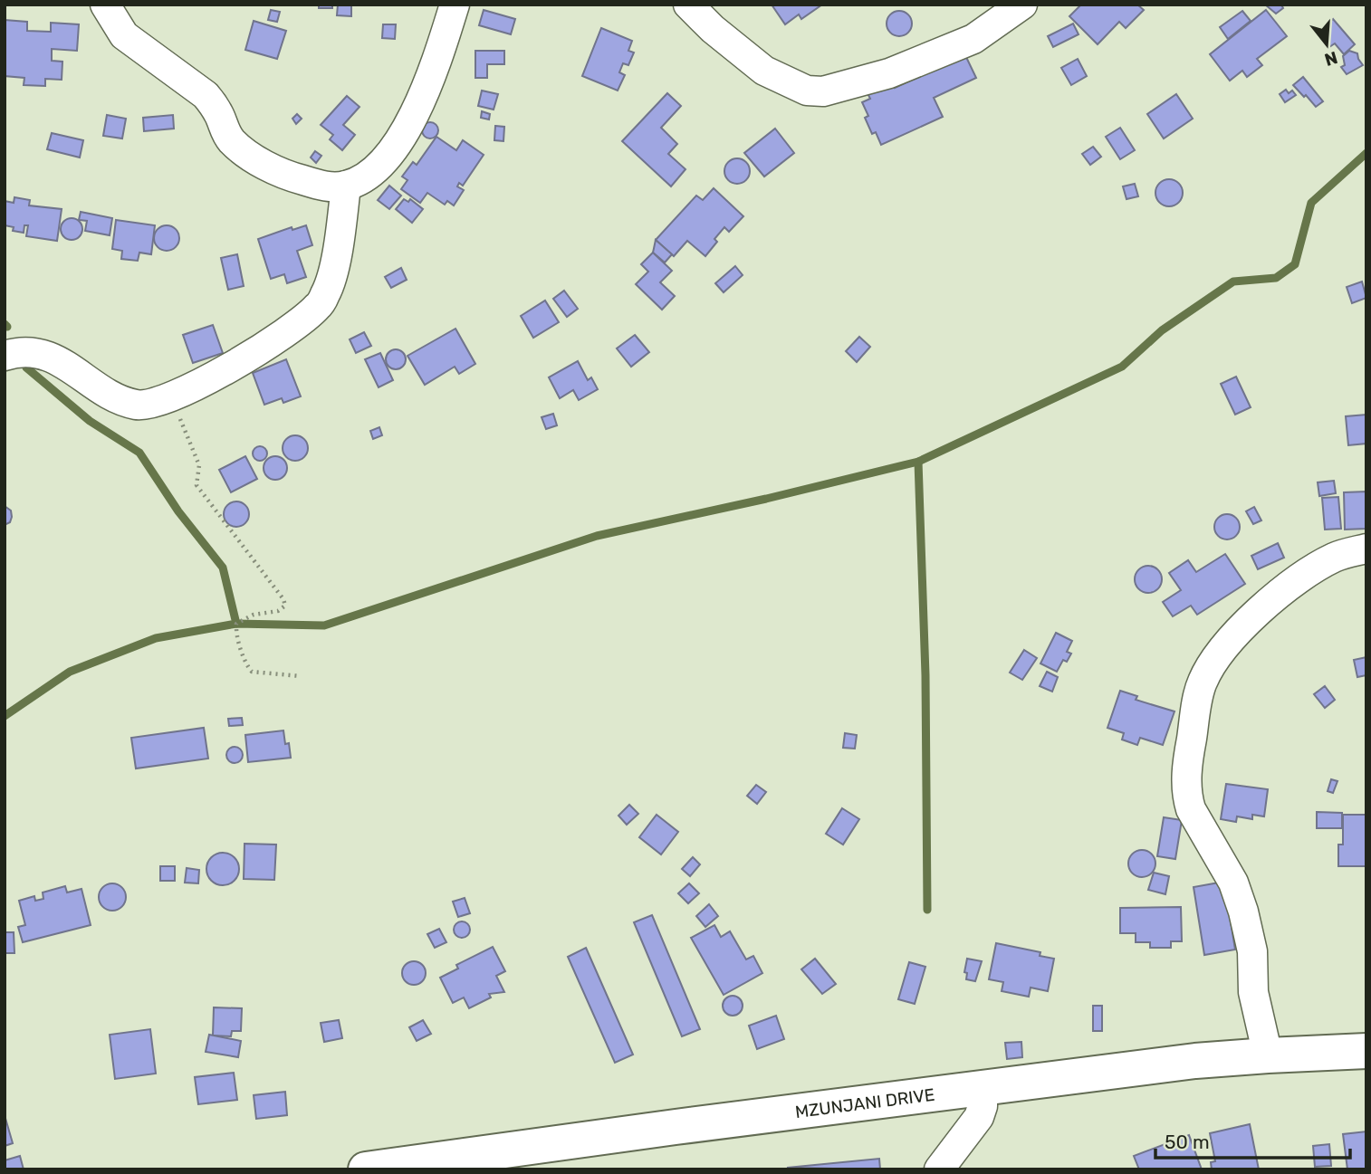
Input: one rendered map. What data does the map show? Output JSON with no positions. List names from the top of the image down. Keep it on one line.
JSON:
{"streets":{"main road":["MZUNJANI DRIVE"]},"scale_bar":"50 m","north":"bottom"}
